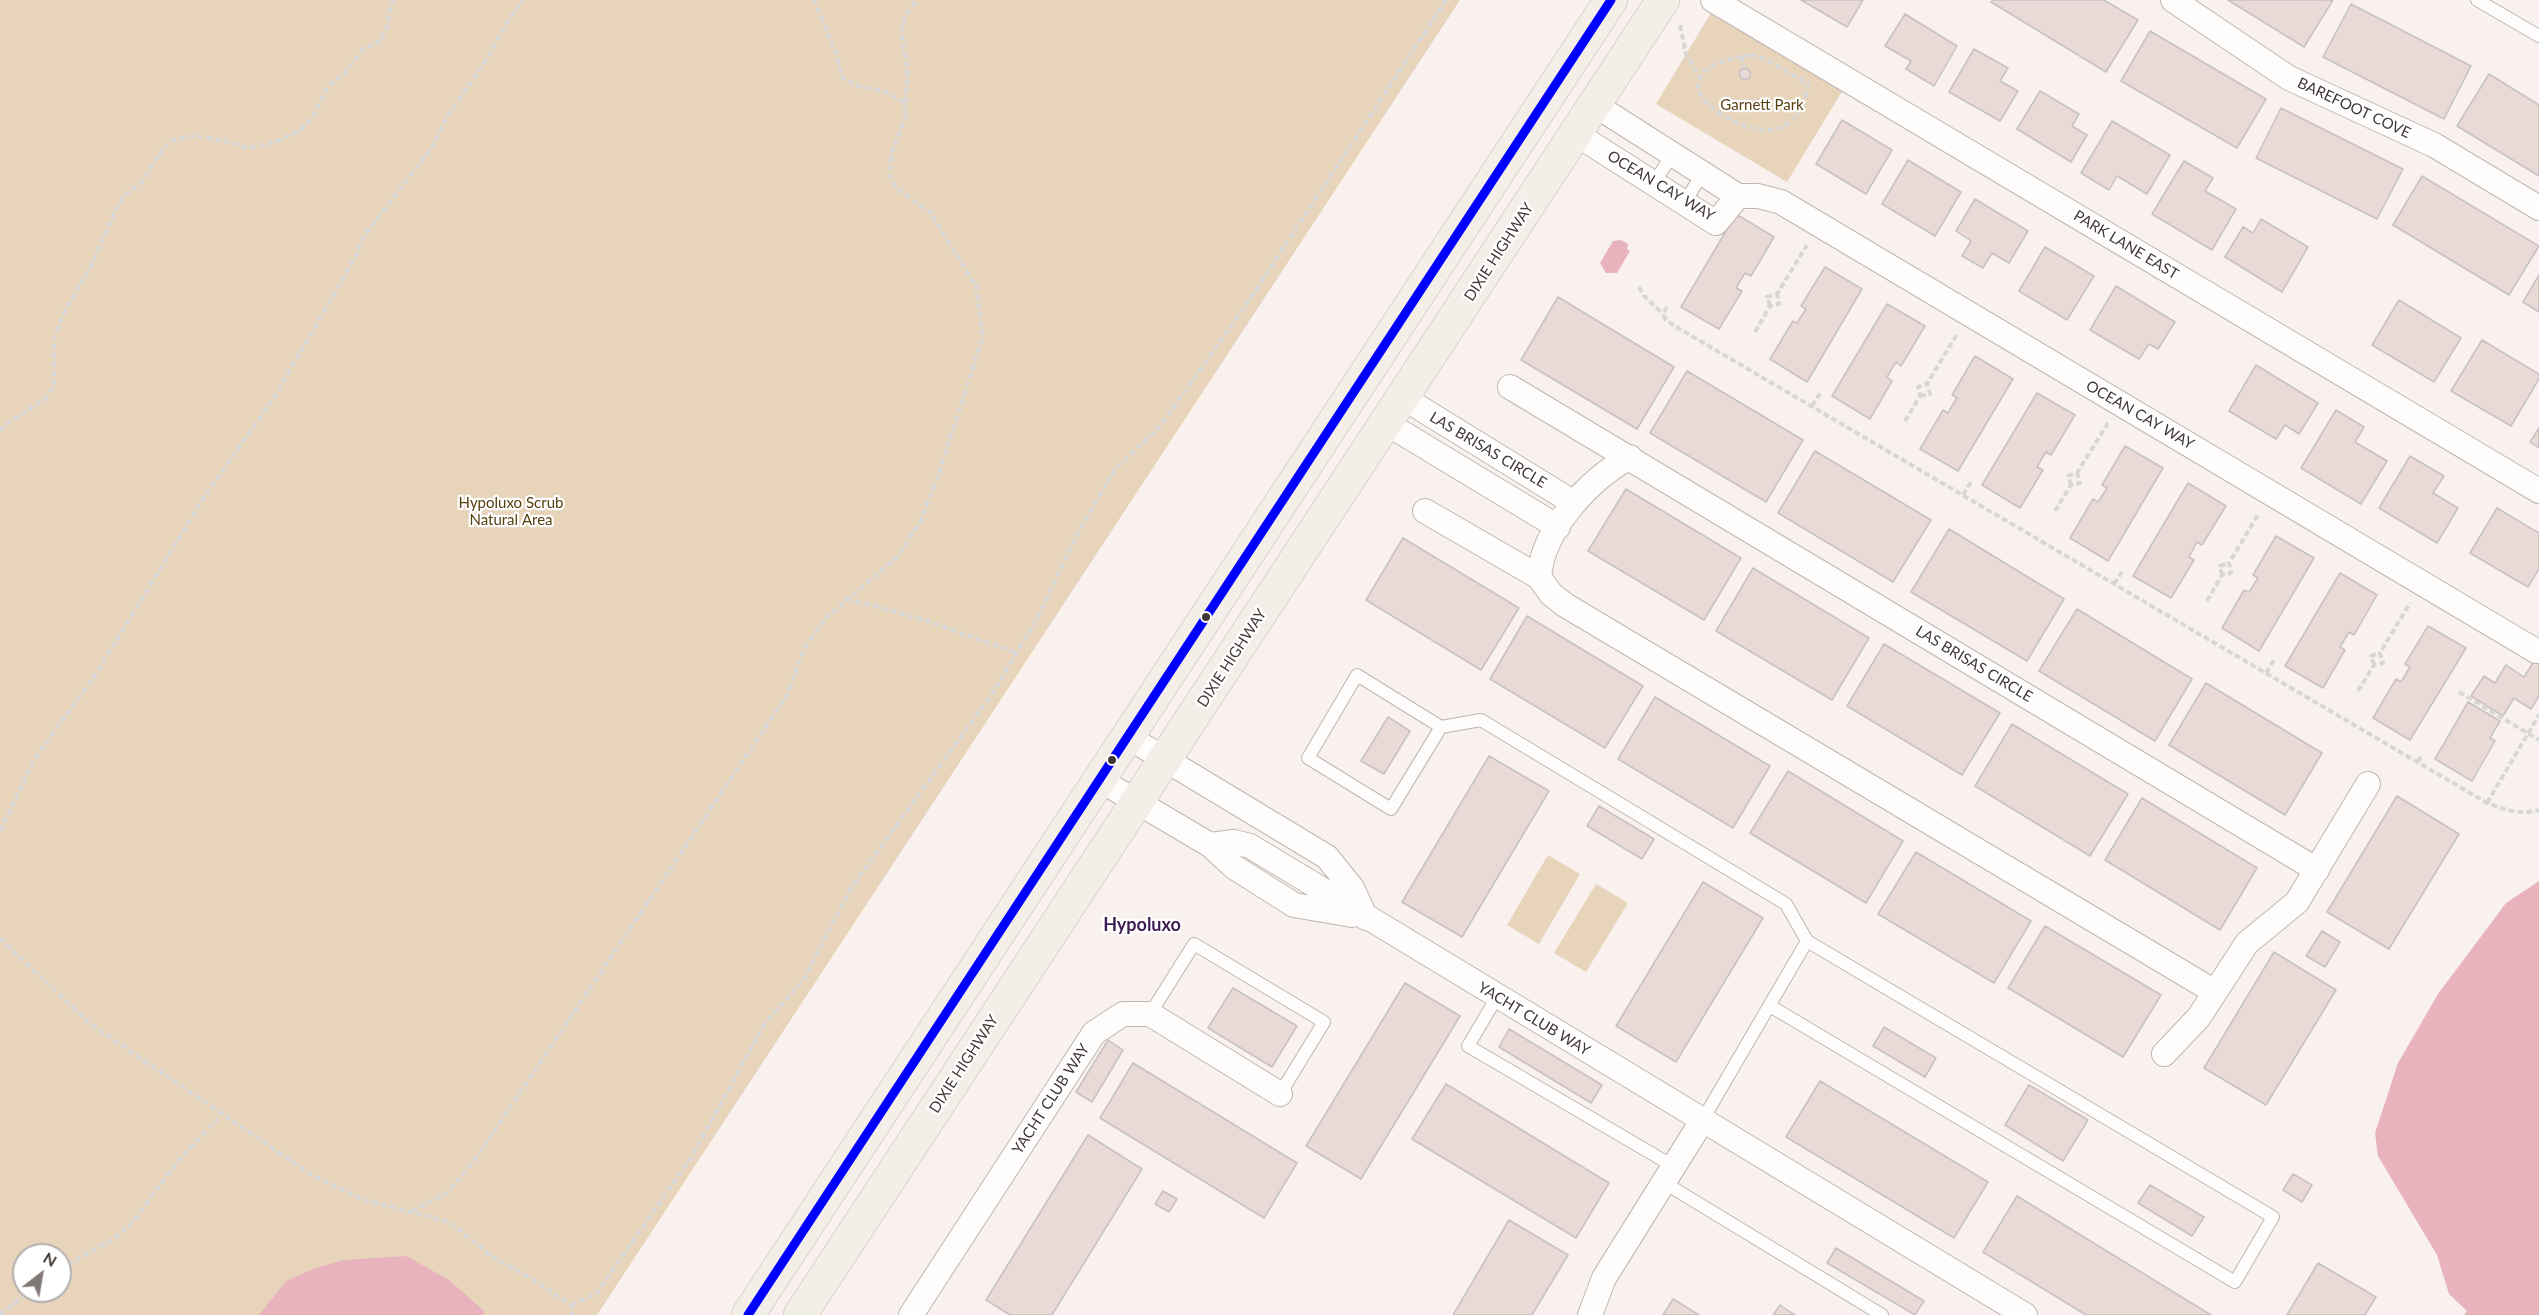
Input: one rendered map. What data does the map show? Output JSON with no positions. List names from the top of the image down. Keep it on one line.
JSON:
{"streets":{"main road":["DIXIE HIGHWAY"],"street":["BAREFOOT COVE","OCEAN CAY WAY","PARK LANE EAST","LAS BRISAS CIRCLE","YACHT CLUB WAY"]},"crossings":[["OCEAN CAY WAY","DIXIE HIGHWAY"],["DIXIE HIGHWAY","LAS BRISAS CIRCLE"],["DIXIE HIGHWAY","YACHT CLUB WAY"]],"districts":["Hypoluxo"],"parks":["Garnett Park","Hypoluxo Scrub Natural Area"],"north":"top right"}
